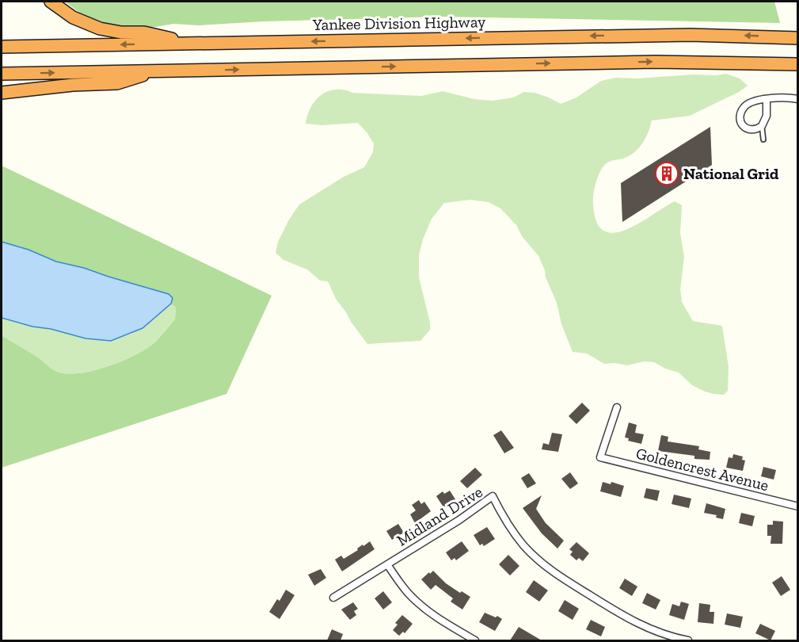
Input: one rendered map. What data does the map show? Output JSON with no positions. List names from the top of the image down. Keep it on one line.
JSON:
{"streets":{"highway":["Yankee Division Highway"],"street":["Goldencrest Avenue","Midland Drive"]},"places":{"building":["National Grid"]}}
